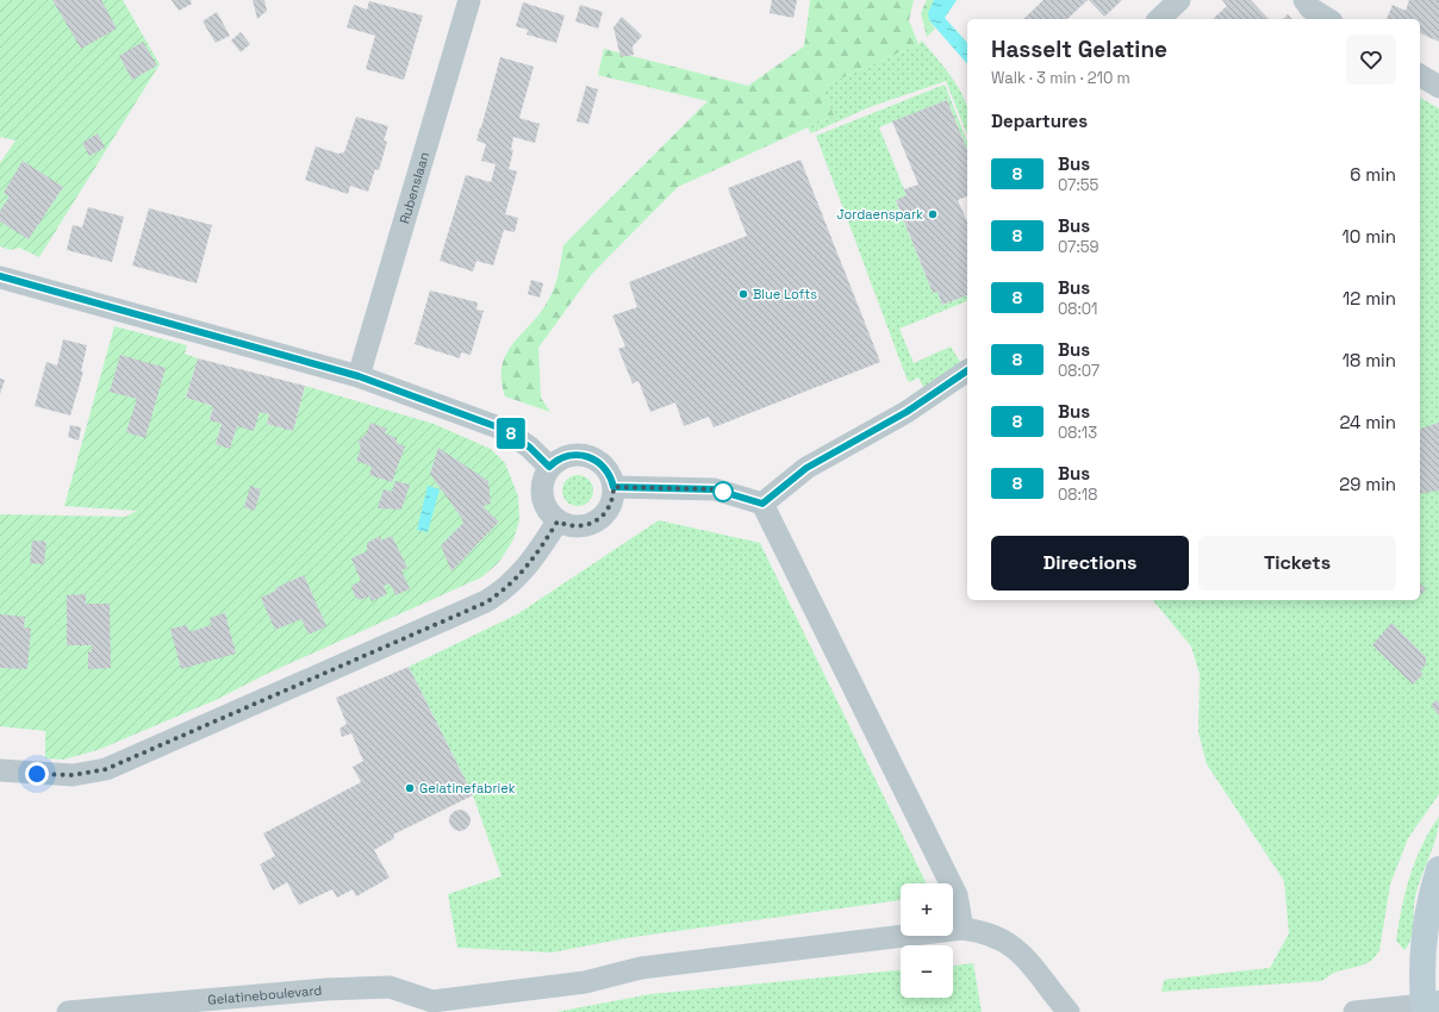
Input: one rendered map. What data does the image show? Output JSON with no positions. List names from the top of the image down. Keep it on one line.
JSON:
{"streets":{"street":["Rubenslaan","Gelatineboulevard"]},"places":["Jordaenspark","Blue Lofts","Gelatinefabriek"],"lines":["bus line 8"],"page":{"on_map":"8","heading":[["Hasselt Gelatine","Walk · 3 min · 210 m"],"Departures"],"list":[{"mark":"8","name":"Bus","note":"07:55","value":"6 min"},{"mark":"8","name":"Bus","note":"07:59","value":"10 min"},{"mark":"8","name":"Bus","note":"08:01","value":"12 min"},{"mark":"8","name":"Bus","note":"08:07","value":"18 min"},{"mark":"8","name":"Bus","note":"08:13","value":"24 min"},{"mark":"8","name":"Bus","note":"08:18","value":"29 min"}],"buttons":["Directions","Tickets"],"map_buttons":["+","−"]}}
